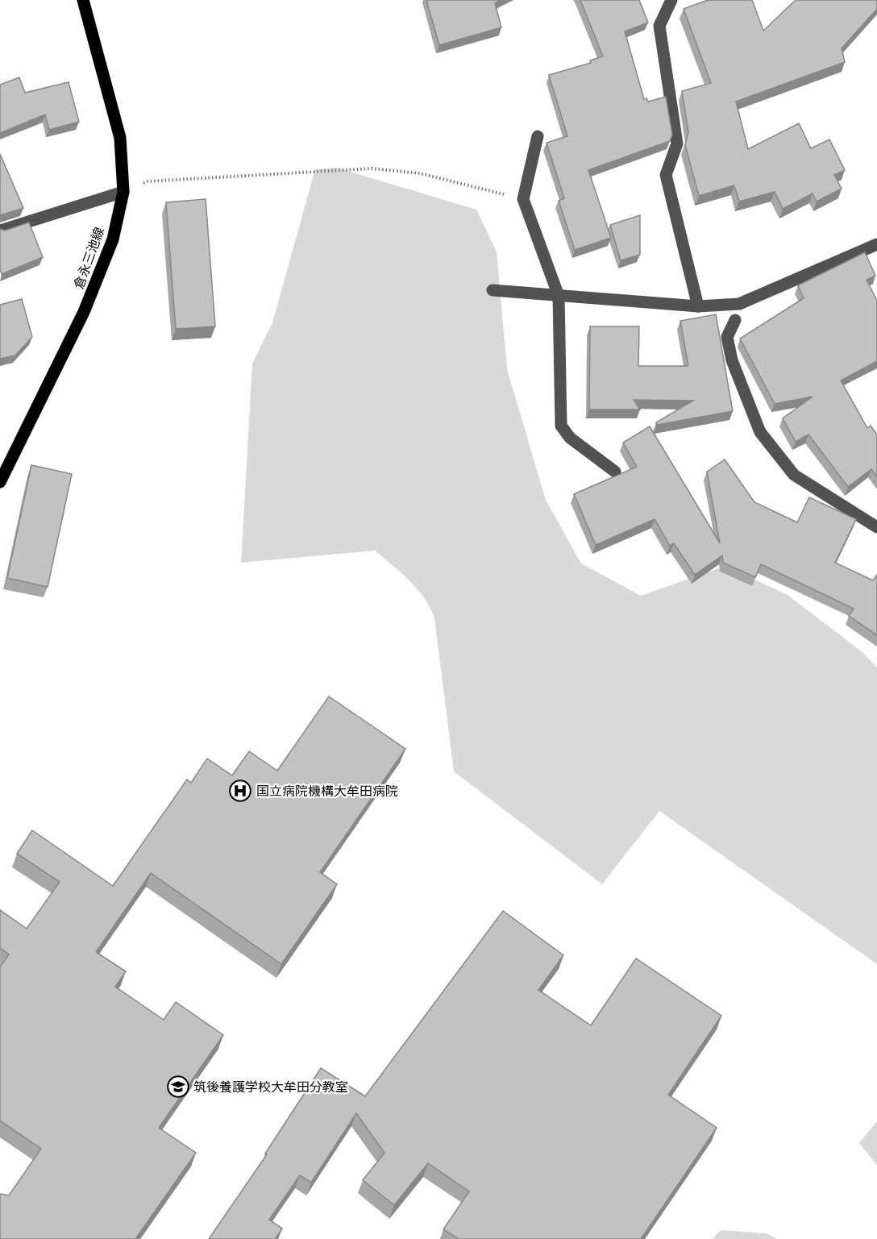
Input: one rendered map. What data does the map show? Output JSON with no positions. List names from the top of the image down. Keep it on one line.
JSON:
{"streets":{"main road":["倉永三池線"]},"places":{"hospital":["国立病院機構大牟田病院"],"school or university":["筑後養護学校大牟田分教室"]}}
